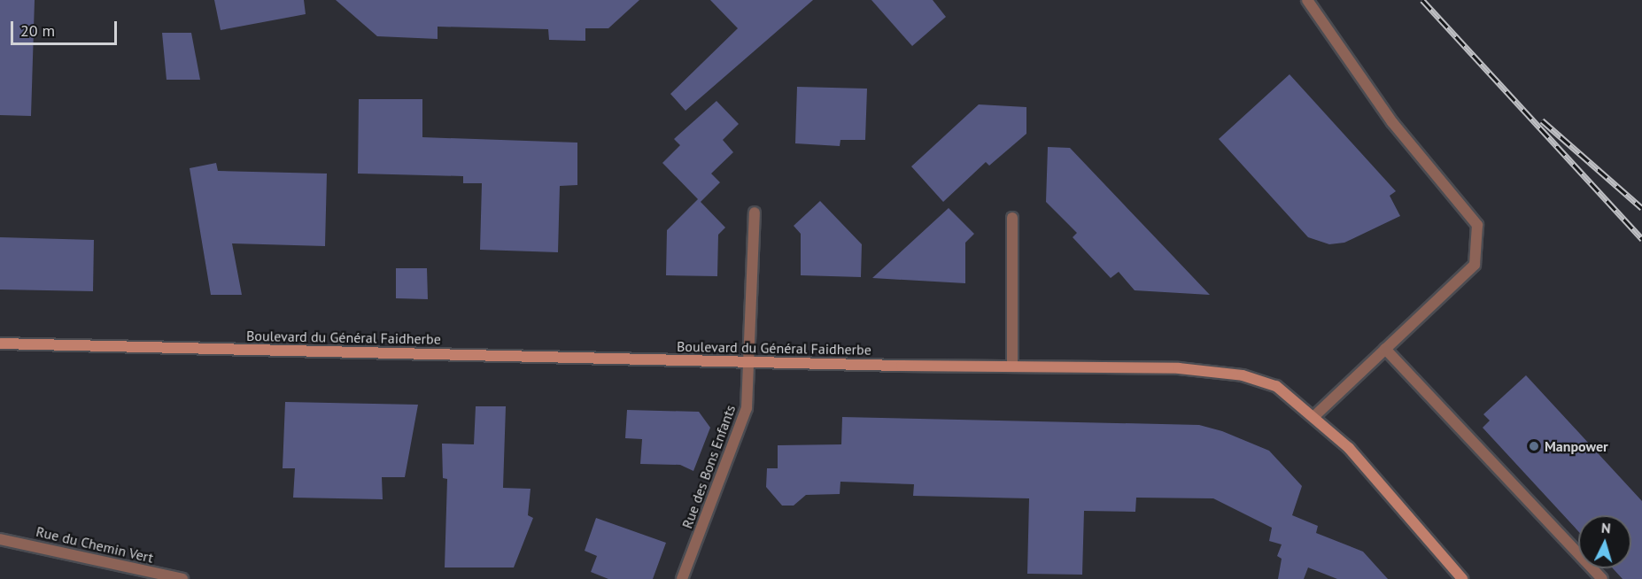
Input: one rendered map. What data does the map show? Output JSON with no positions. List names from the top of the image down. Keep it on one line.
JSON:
{"streets":{"main road":["Boulevard du Général Faidherbe"],"street":["Rue des Bons Enfants","Rue du Chemin Vert"]},"crossings":[["Boulevard du Général Faidherbe","Rue des Bons Enfants"]],"places":["Manpower"],"scale_bar":"20 m","north":"top"}
